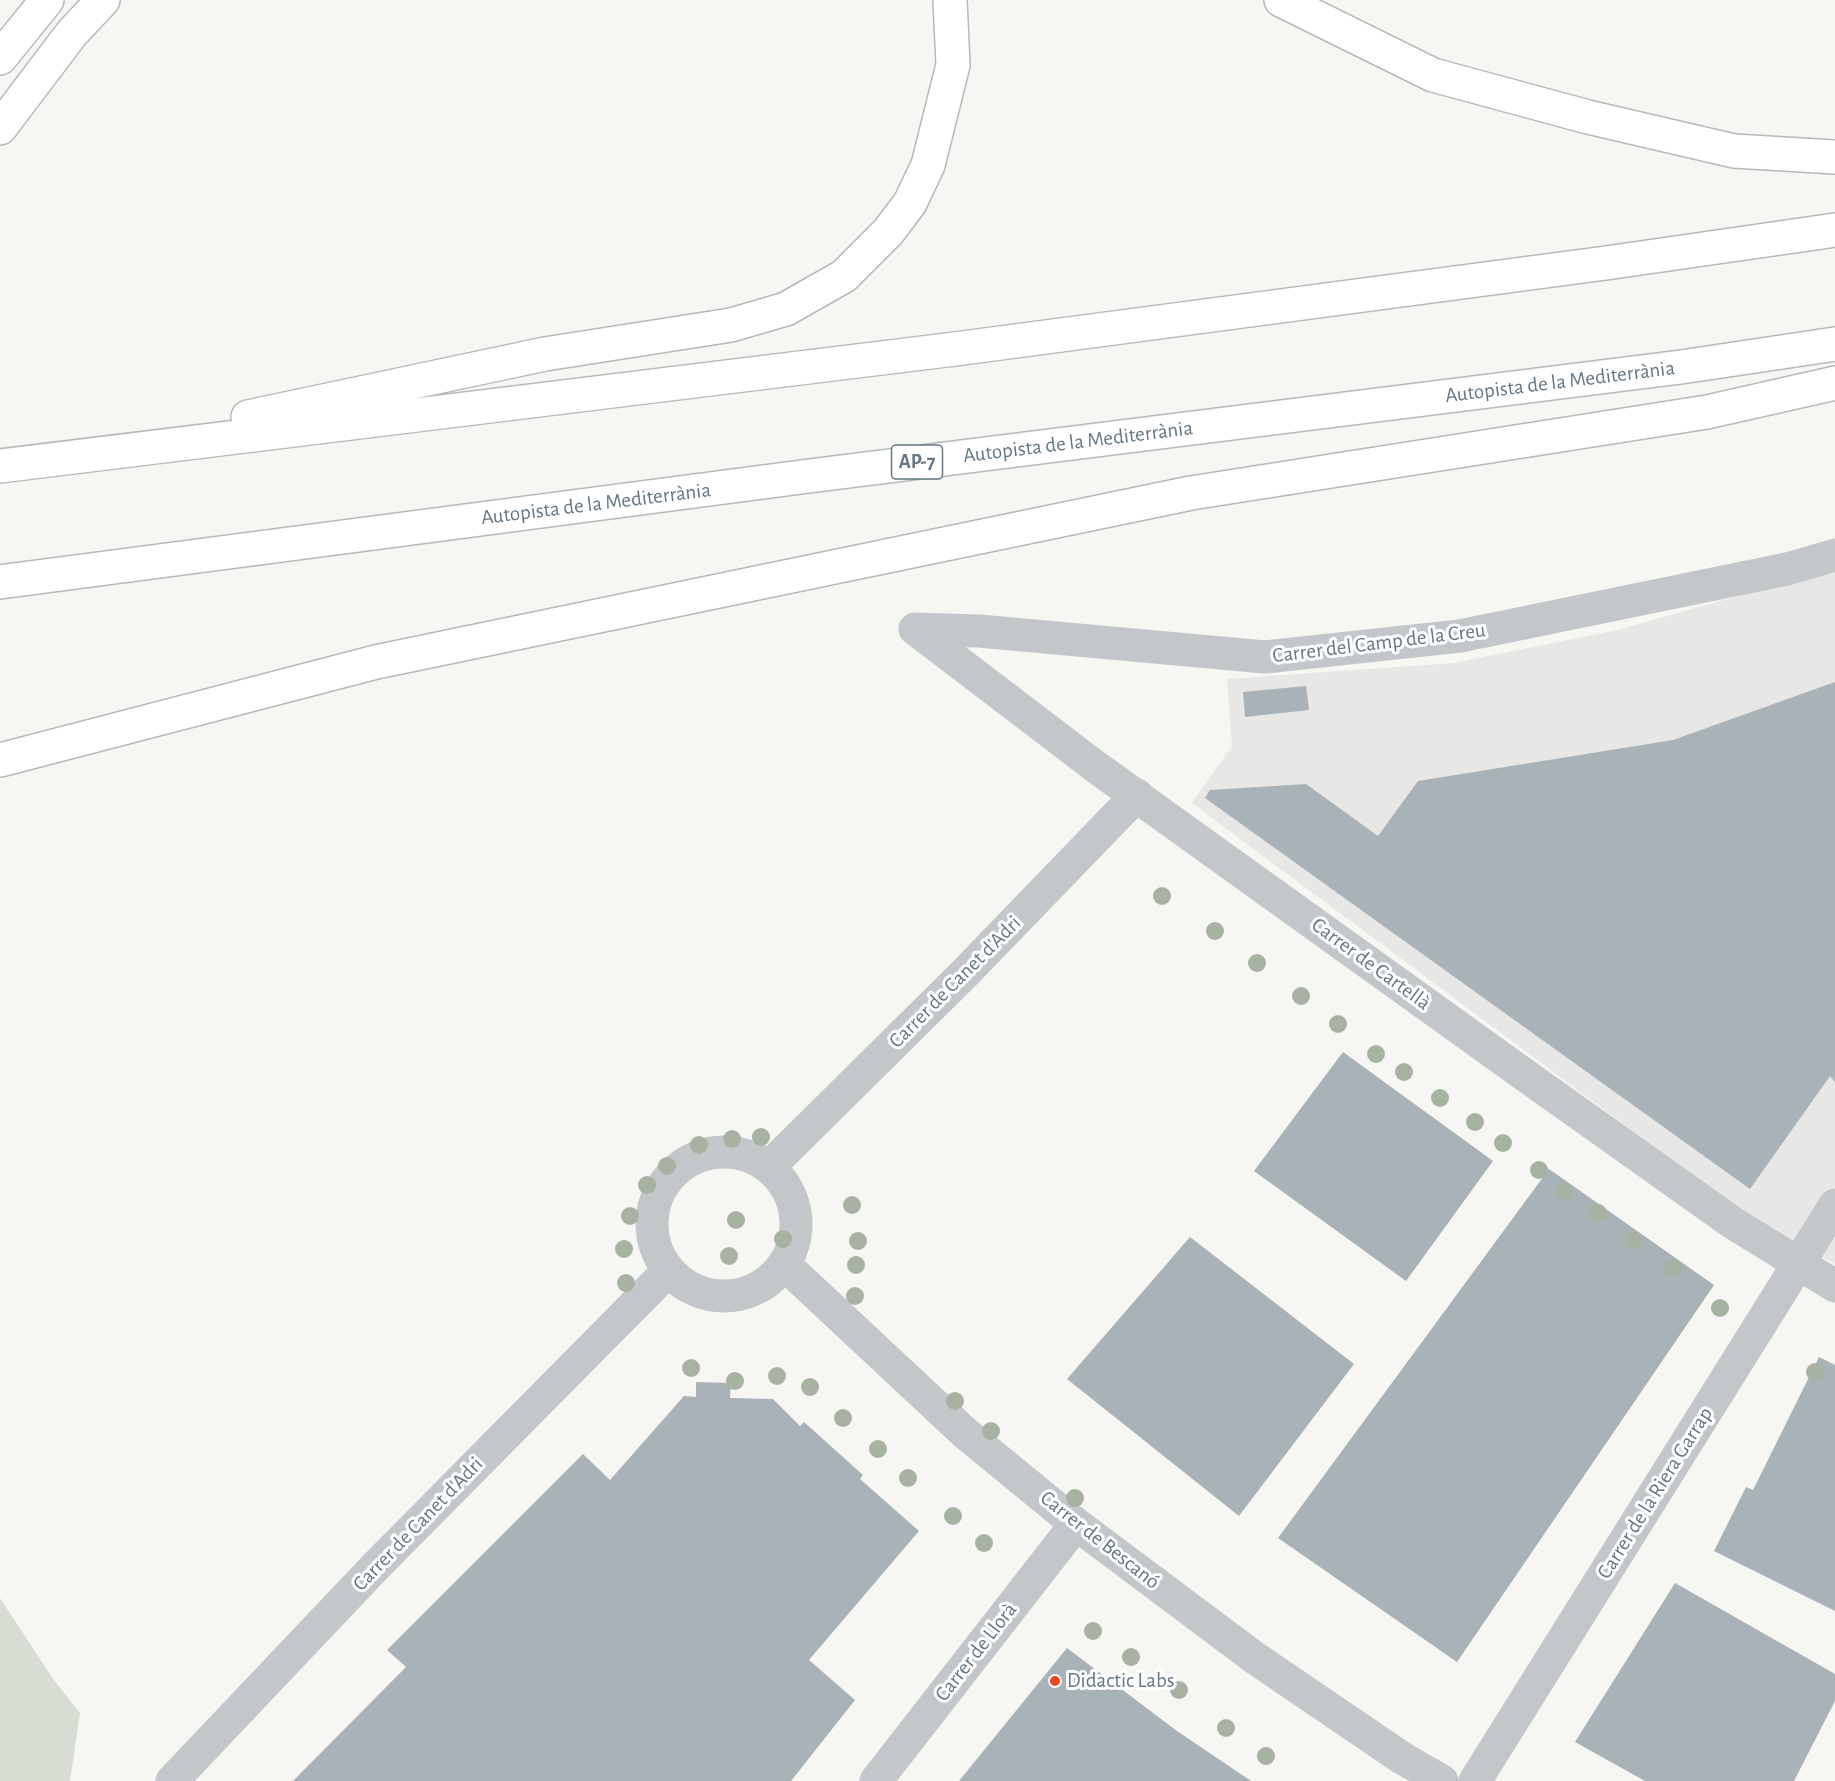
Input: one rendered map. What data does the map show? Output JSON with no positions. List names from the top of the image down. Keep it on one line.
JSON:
{"streets":{"highway":["Autopista de la Mediterrània","AP-7"],"street":["Carrer del Camp de la Creu","Carrer de Cartellà","Carrer de Canet d'Adri","Carrer de la Riera Garrap","Carrer de Bescanó","Carrer de Llorà"]},"crossings":[["Carrer del Camp de la Creu","Carrer de Cartellà"],["Carrer de Cartellà","Carrer de Canet d'Adri"],["Carrer de Cartellà","Carrer de la Riera Garrap"],["Carrer de Canet d'Adri","Carrer de Bescanó"],["Carrer de Bescanó","Carrer de Llorà"]],"places":["Didactic Labs"]}
